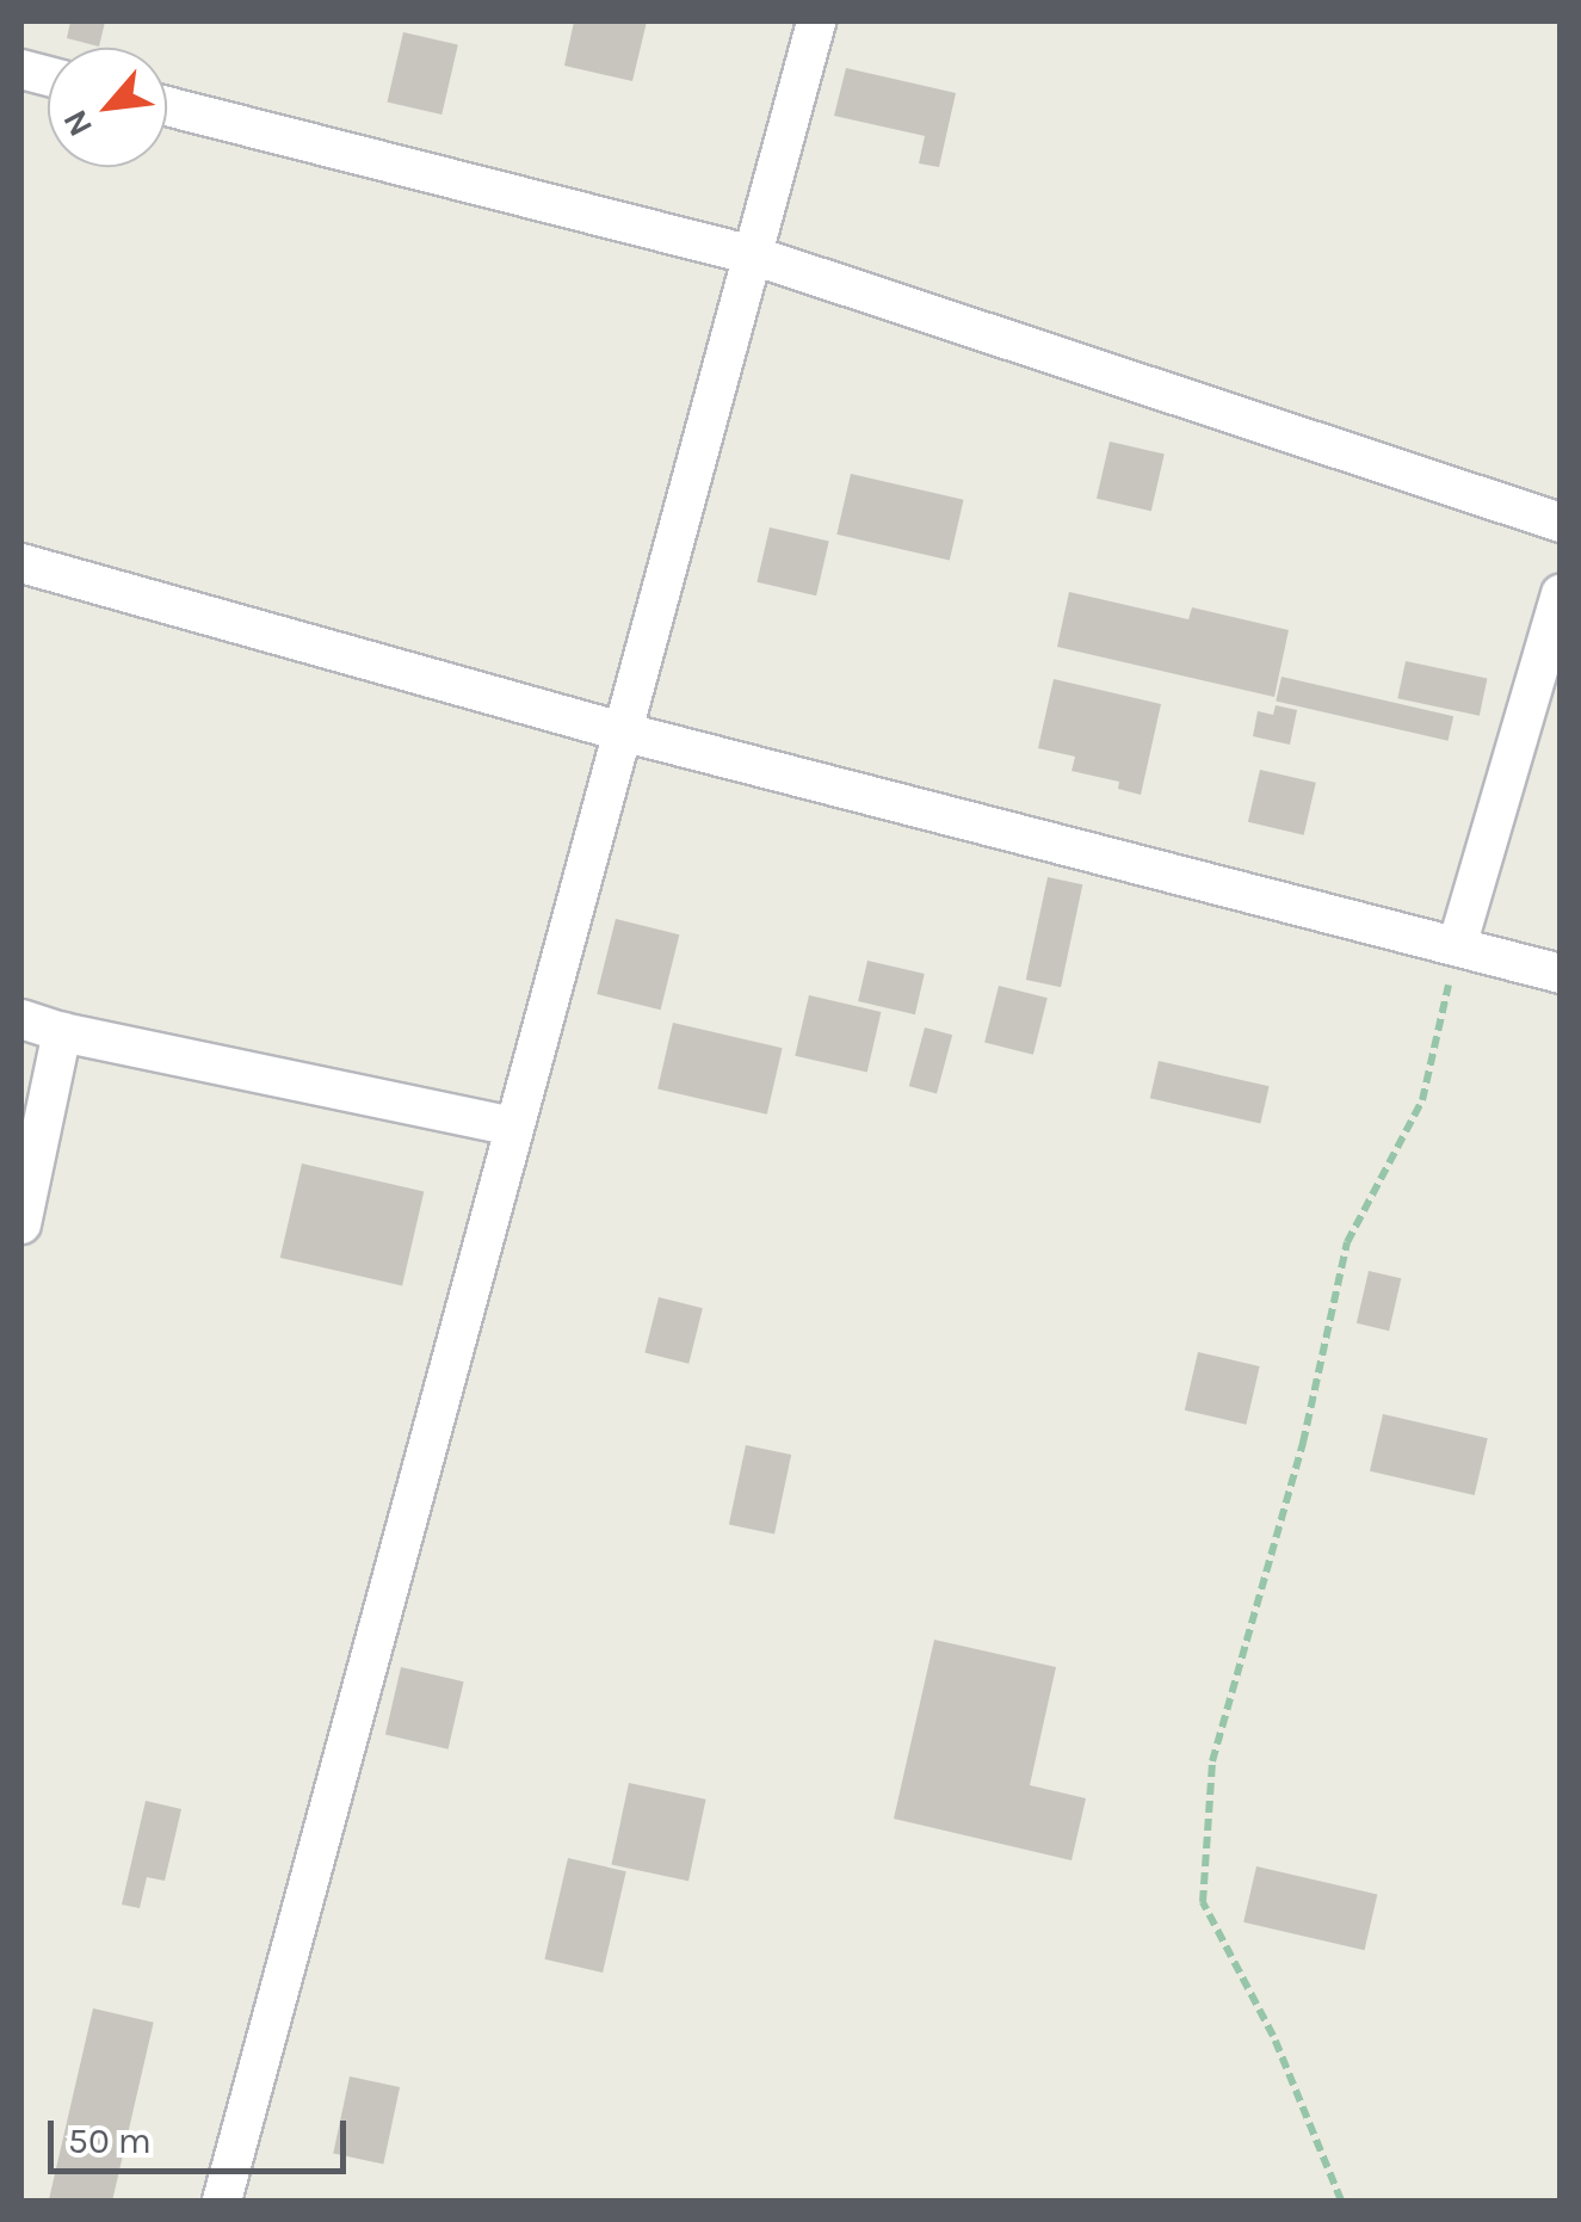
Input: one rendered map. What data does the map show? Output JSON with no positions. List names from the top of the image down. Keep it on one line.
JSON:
{"scale_bar":"50 m","north":"bottom left"}
